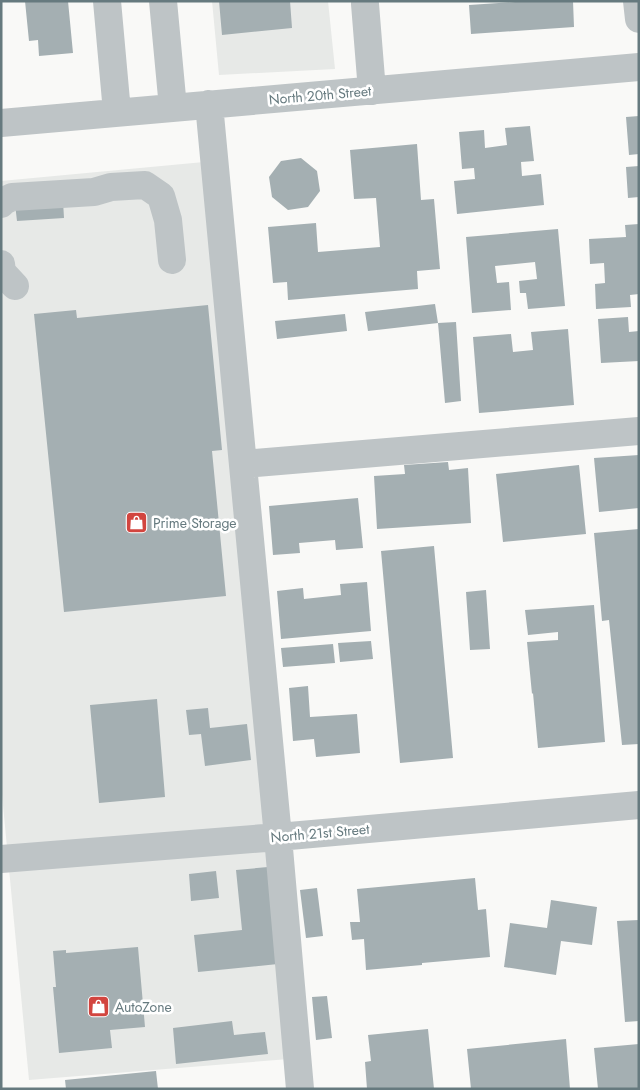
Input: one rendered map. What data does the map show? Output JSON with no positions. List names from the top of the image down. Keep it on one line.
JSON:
{"streets":{"street":["North 20th Street","North 21st Street"]},"places":{"shop":["Prime Storage","AutoZone"]}}
